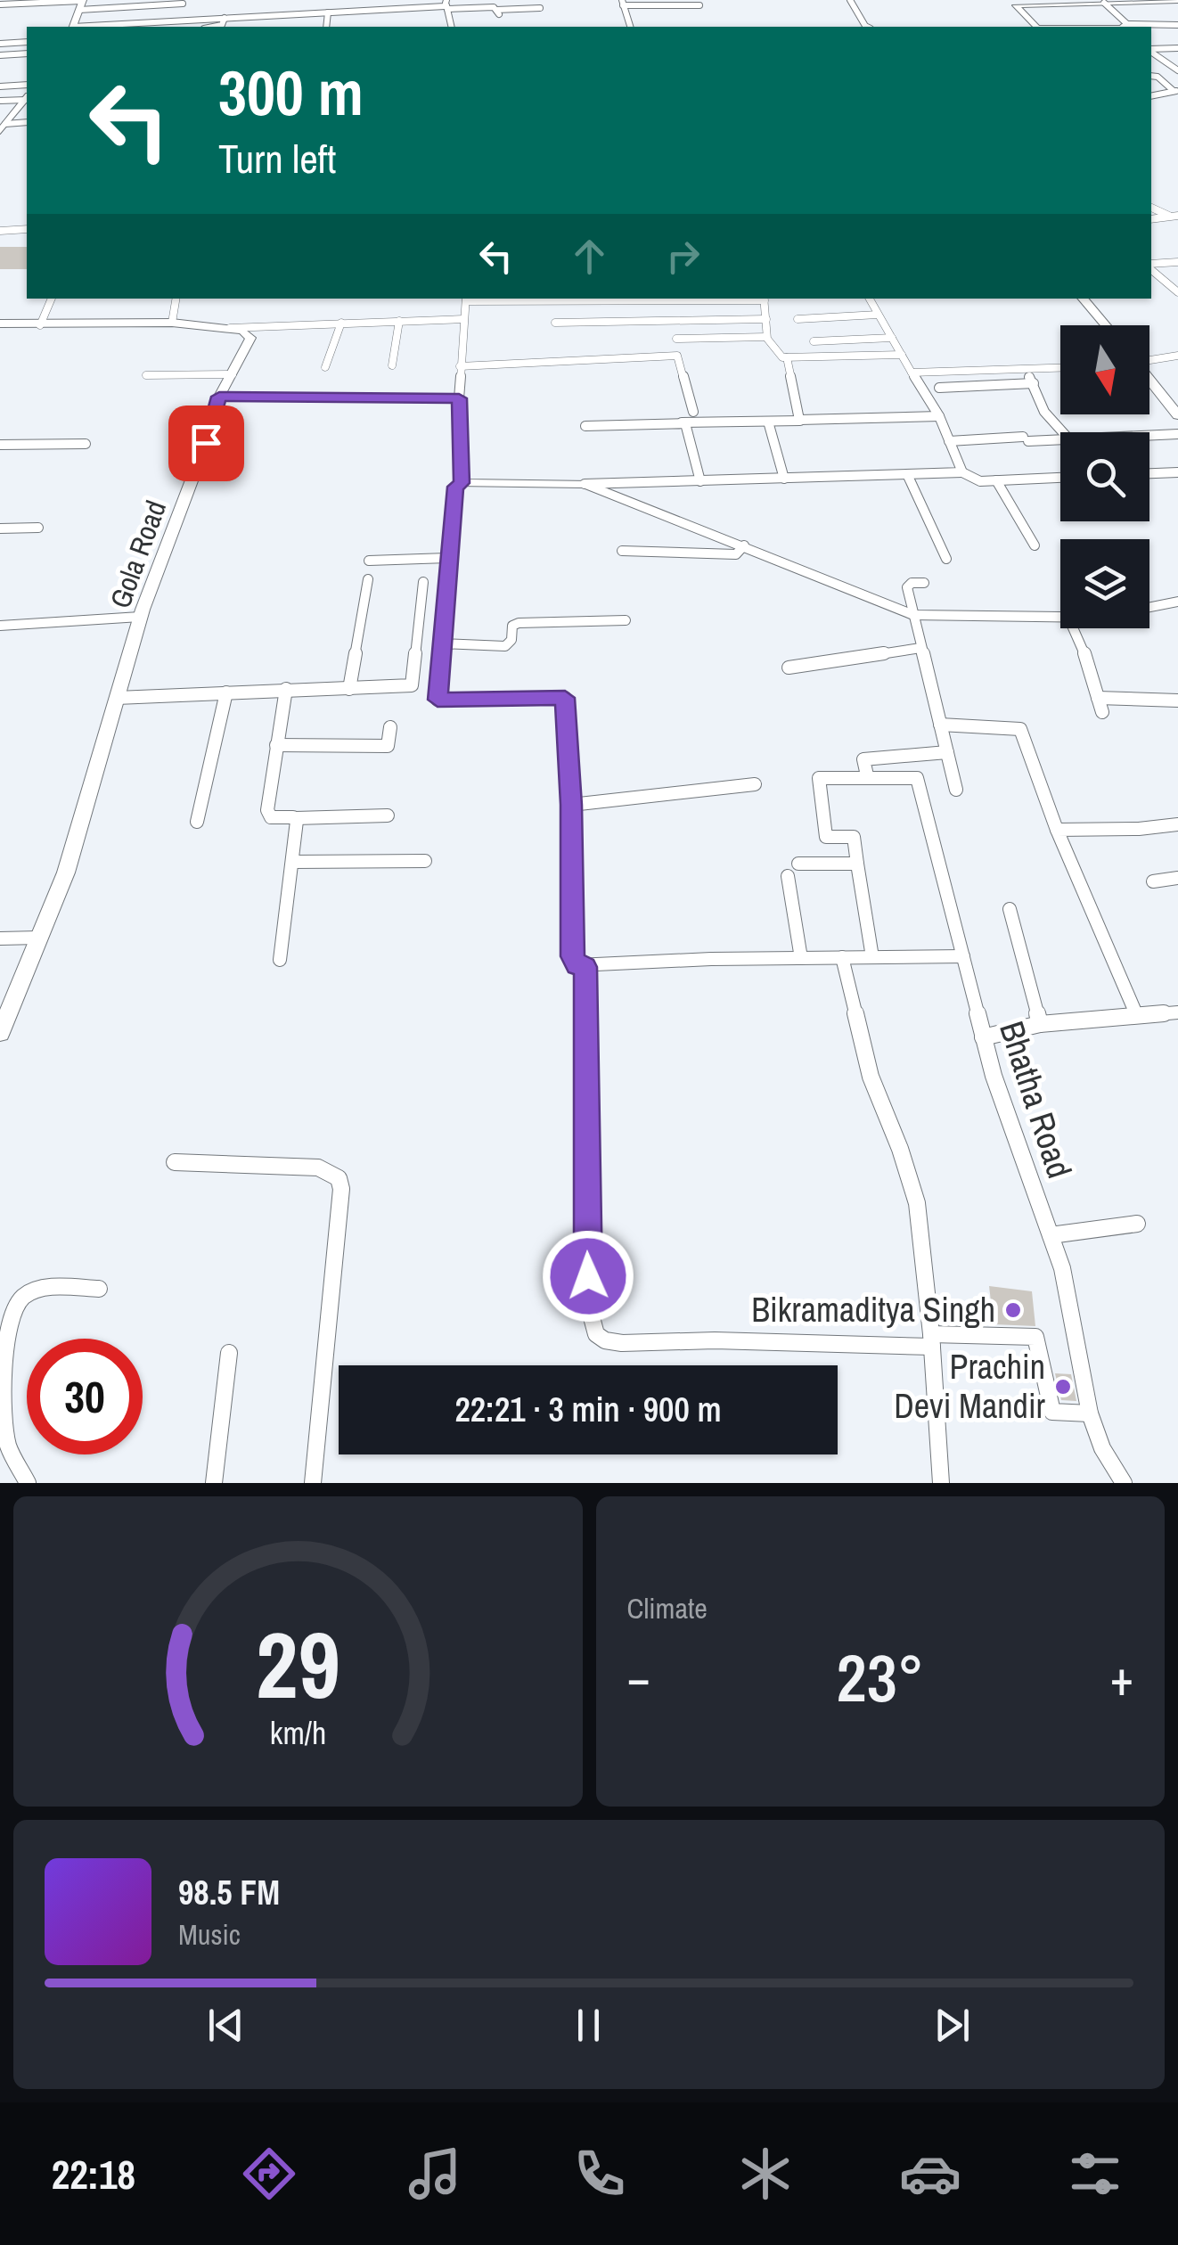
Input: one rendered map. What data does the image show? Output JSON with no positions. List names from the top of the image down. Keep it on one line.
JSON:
{"streets":{"street":["Gola Road","Bhatha Road"]},"places":["Bikramaditya Singh","Prachin Devi Mandir"],"north":"bottom","page":{"turn":["300 m","Turn left"],"limit":"30","trip":"22:21 · 3 min · 900 m","tile":"Climate","heat":["−","23°","+"],"song":["98.5 FM","Music"],"tabs":"22:18","gauge":["29","km/h"]}}
